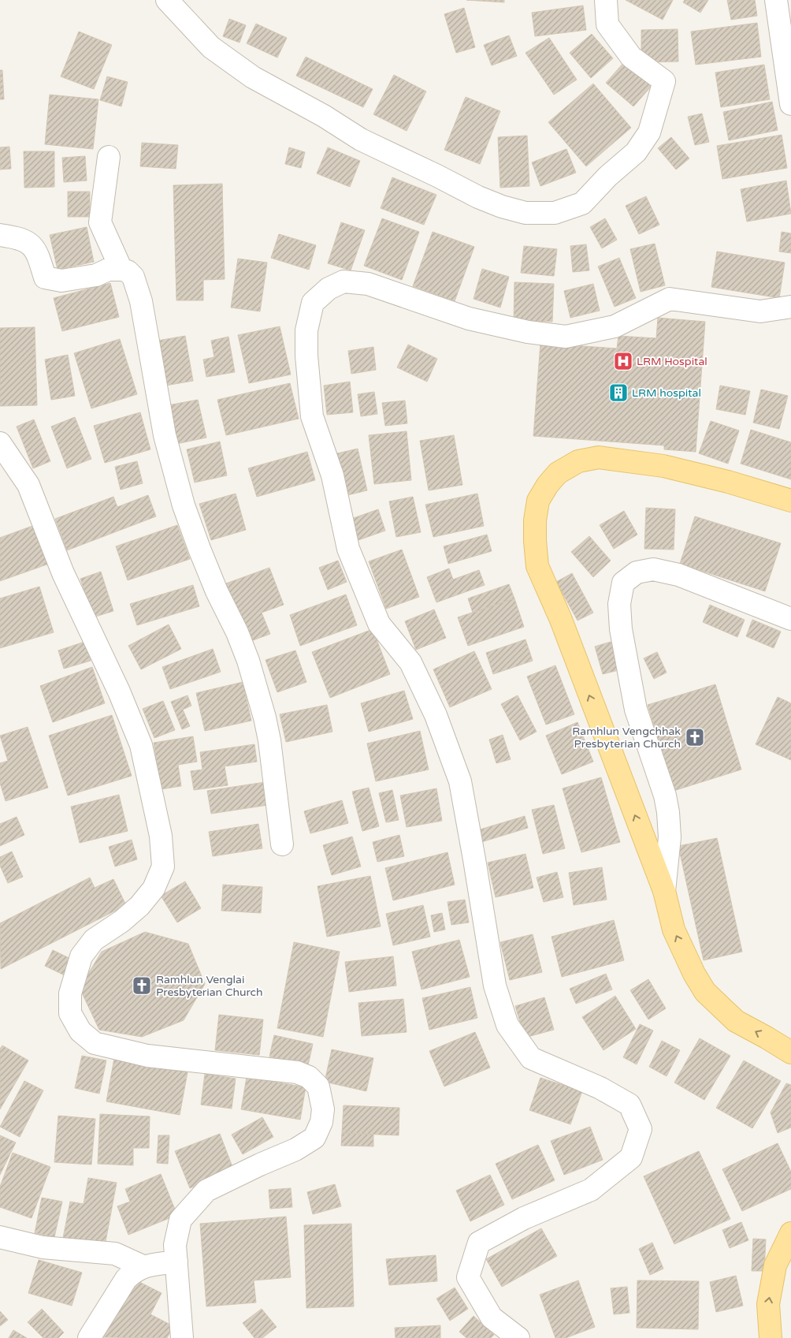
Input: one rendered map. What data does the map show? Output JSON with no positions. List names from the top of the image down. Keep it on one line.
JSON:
{"places":{"hospital":["LRM Hospital"],"building":["LRM hospital"],"church":["Ramhlun Vengchhak Presbyterian Church","Ramhlun Venglai Presbyterian Church"]}}
